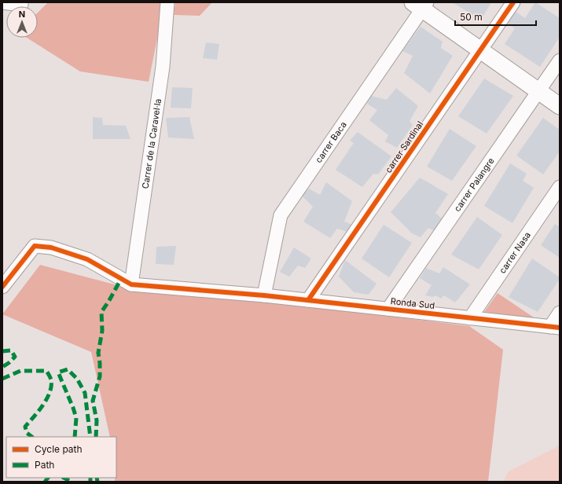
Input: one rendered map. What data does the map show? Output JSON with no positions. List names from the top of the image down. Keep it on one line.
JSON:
{"streets":{"street":["carrer Baca","Carrer de la Caravel·la","carrer Sardinal","carrer Palangre","carrer Nasa","Ronda Sud"]},"crossings":[["carrer Baca","Ronda Sud"],["Carrer de la Caravel·la","Ronda Sud"],["carrer Sardinal","Ronda Sud"],["carrer Palangre","Ronda Sud"],["carrer Nasa","Ronda Sud"]],"legend":["Cycle path","Path"],"scale_bar":"50 m","north":"top"}
